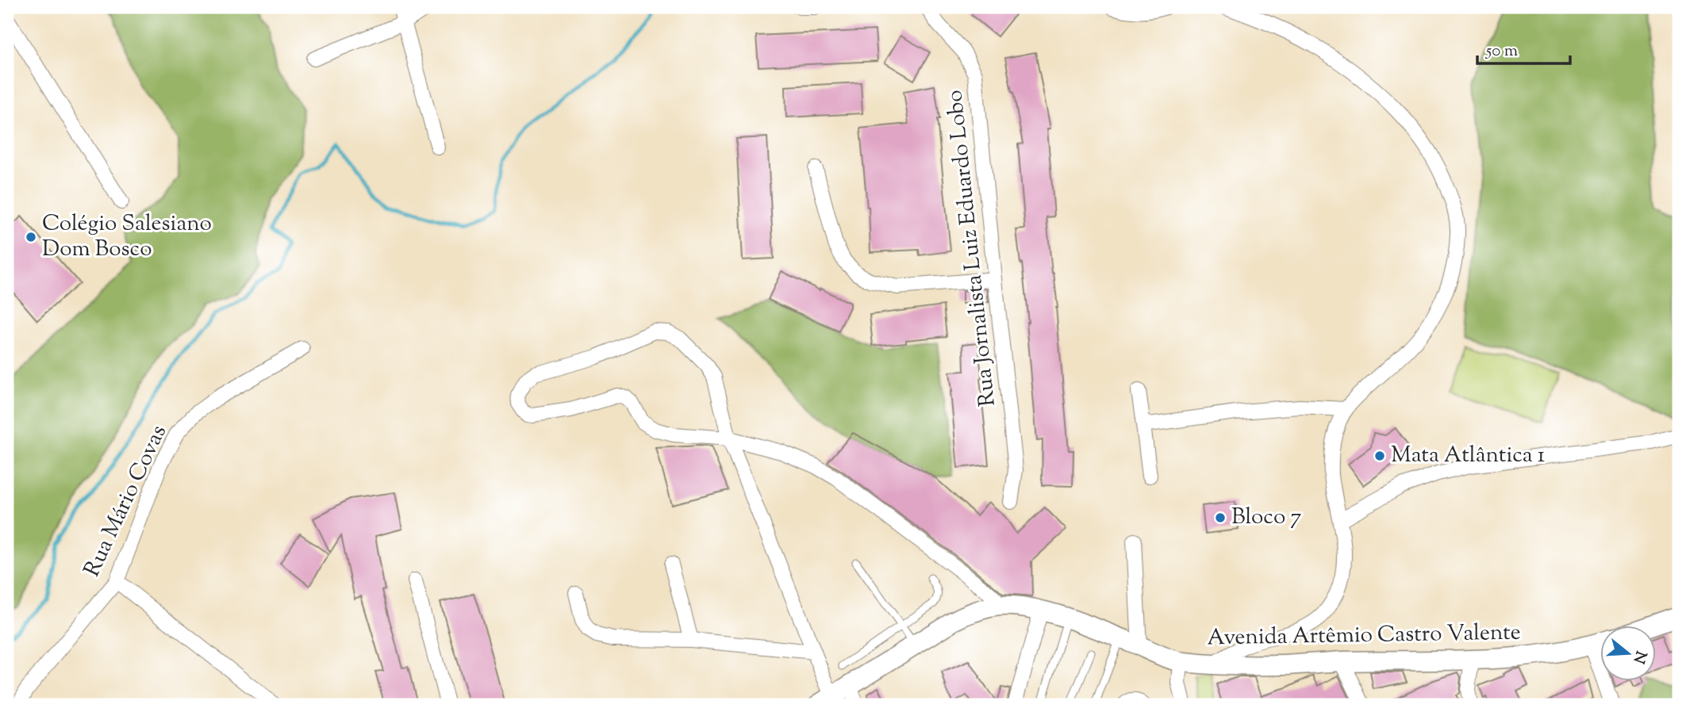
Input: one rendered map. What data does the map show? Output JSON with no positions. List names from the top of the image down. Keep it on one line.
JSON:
{"streets":{"main road":["Avenida Artêmio Castro Valente"],"street":["Rua Jornalista Luiz Eduardo Lobo","Rua Mário Covas"]},"places":["Colégio Salesiano Dom Bosco","Mata Atlântica 1","Bloco 7"],"scale_bar":"50 m","north":"right"}
